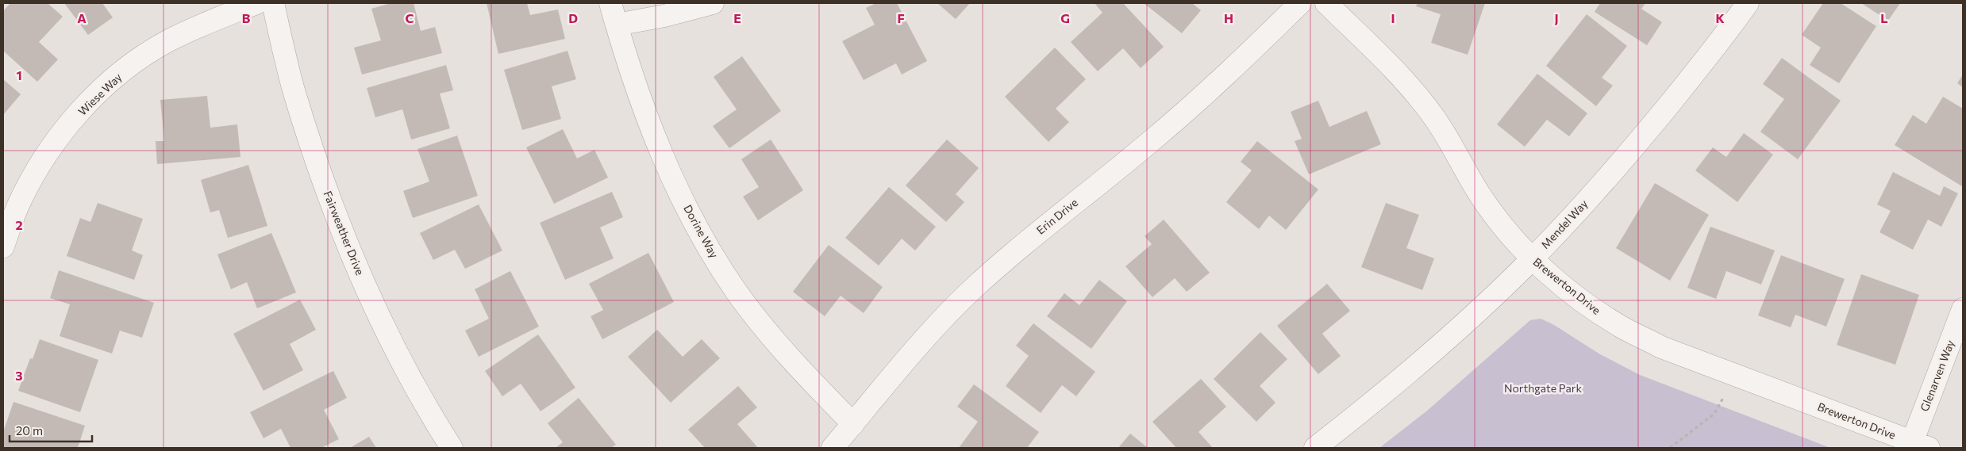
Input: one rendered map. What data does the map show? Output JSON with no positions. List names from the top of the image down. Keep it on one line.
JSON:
{"streets":{"street":["Wiese Way","Erin Drive","Mendel Way","Dorine Way","Fairweather Drive","Brewerton Drive","Glenarven Way"]},"crossings":[["Erin Drive","Dorine Way"],["Mendel Way","Brewerton Drive"],["Brewerton Drive","Glenarven Way"]],"parks":["Northgate Park"],"scale_bar":"20 m","grid":{"columns":["A","B","C","D","E","F","G","H","I","J","K","L"],"rows":["1","2","3"]}}
